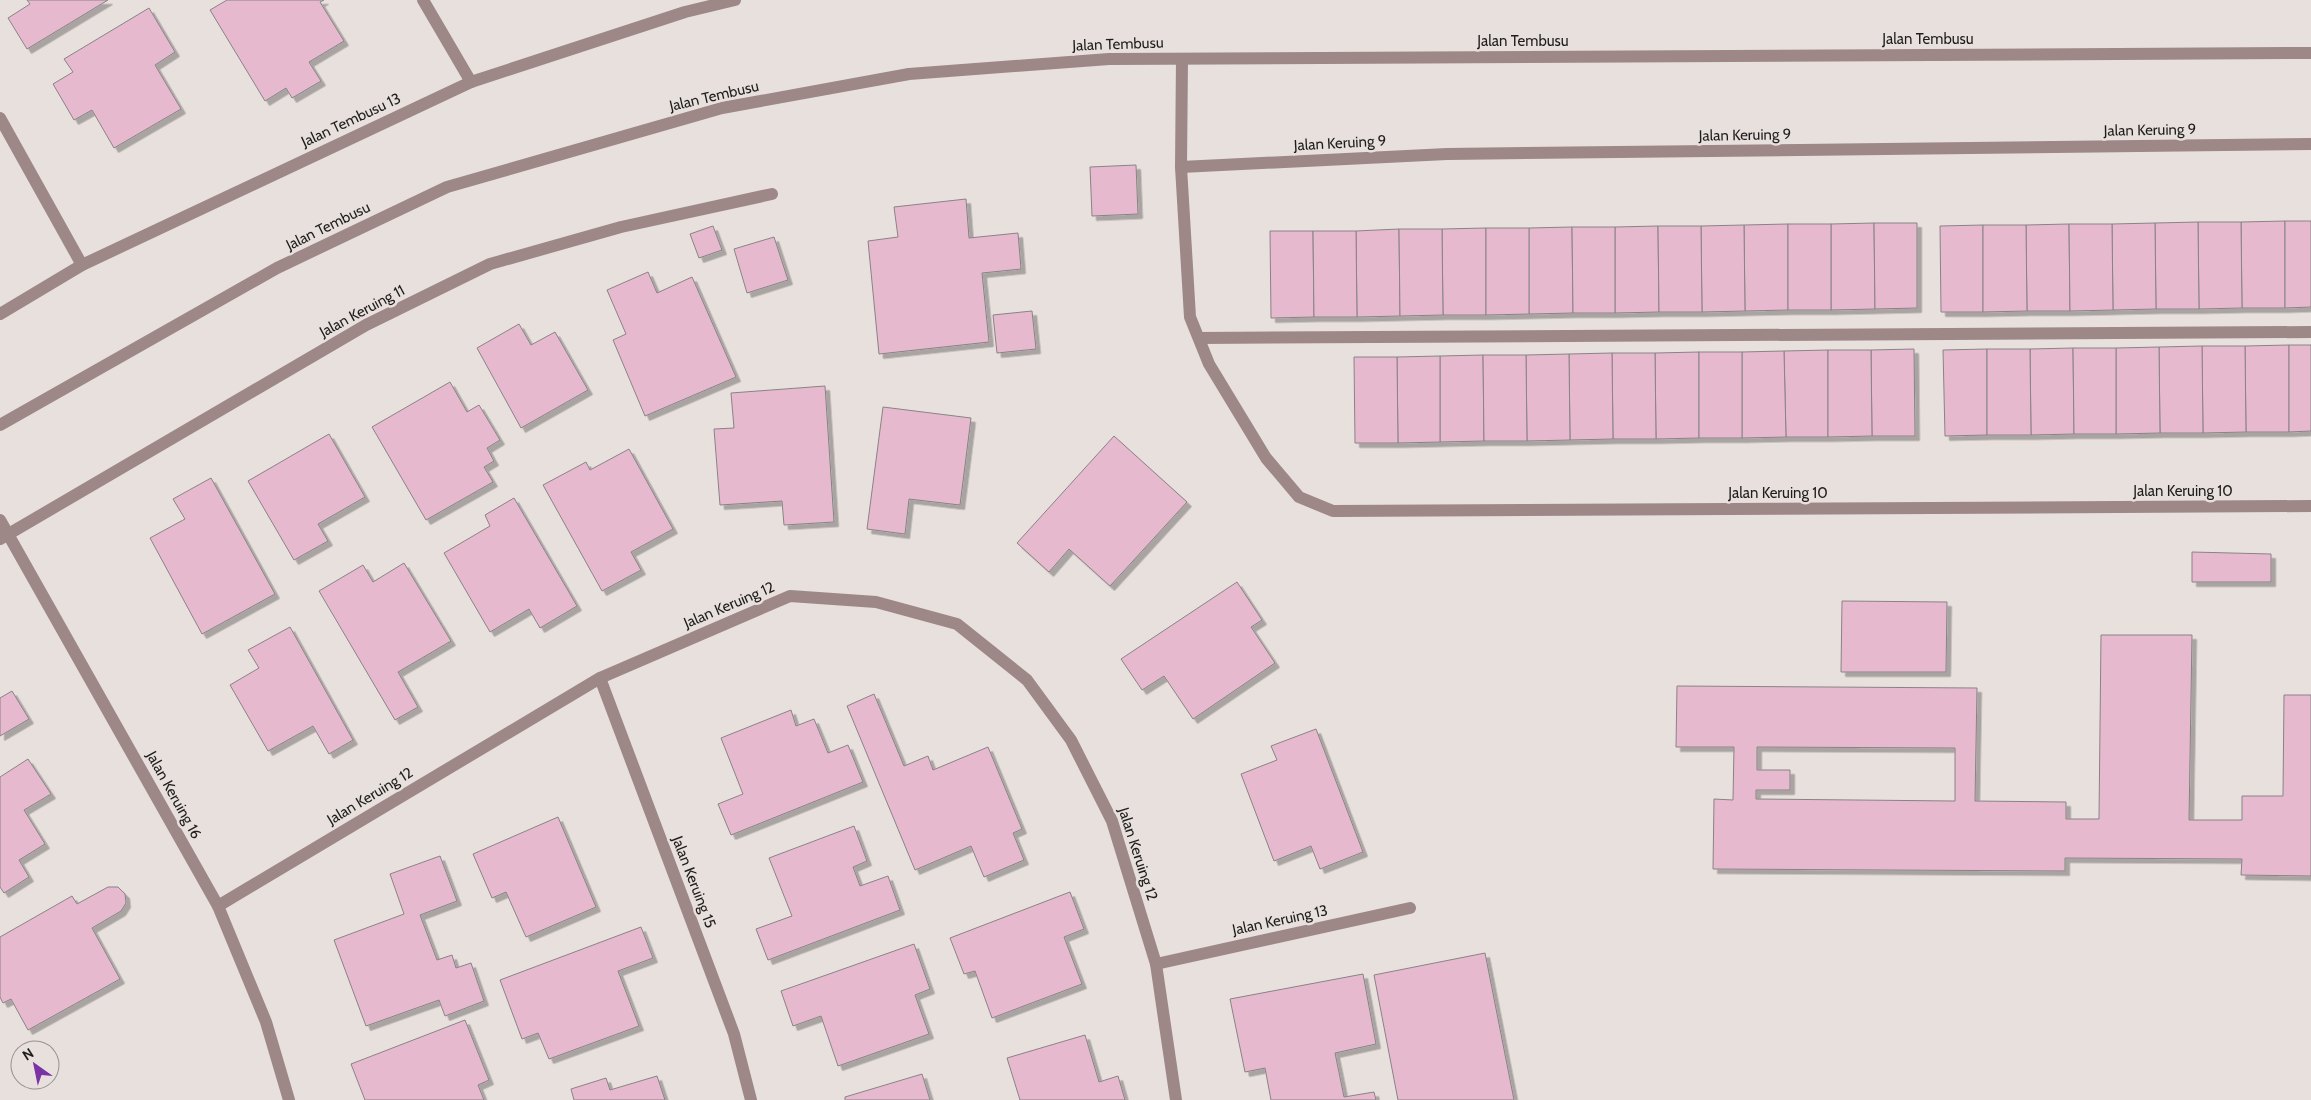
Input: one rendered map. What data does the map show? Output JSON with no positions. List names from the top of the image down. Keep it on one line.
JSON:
{"streets":{"street":["Jalan Tembusu","Jalan Tembusu 13","Jalan Keruing 9","Jalan Keruing 11","Jalan Keruing 10","Jalan Keruing 12","Jalan Keruing 16","Jalan Keruing 15","Jalan Keruing 13"]},"crossings":[["Jalan Keruing 11","Jalan Keruing 16"],["Jalan Keruing 12","Jalan Keruing 16"],["Jalan Keruing 12","Jalan Keruing 15"],["Jalan Keruing 12","Jalan Keruing 13"]],"north":"top left"}
